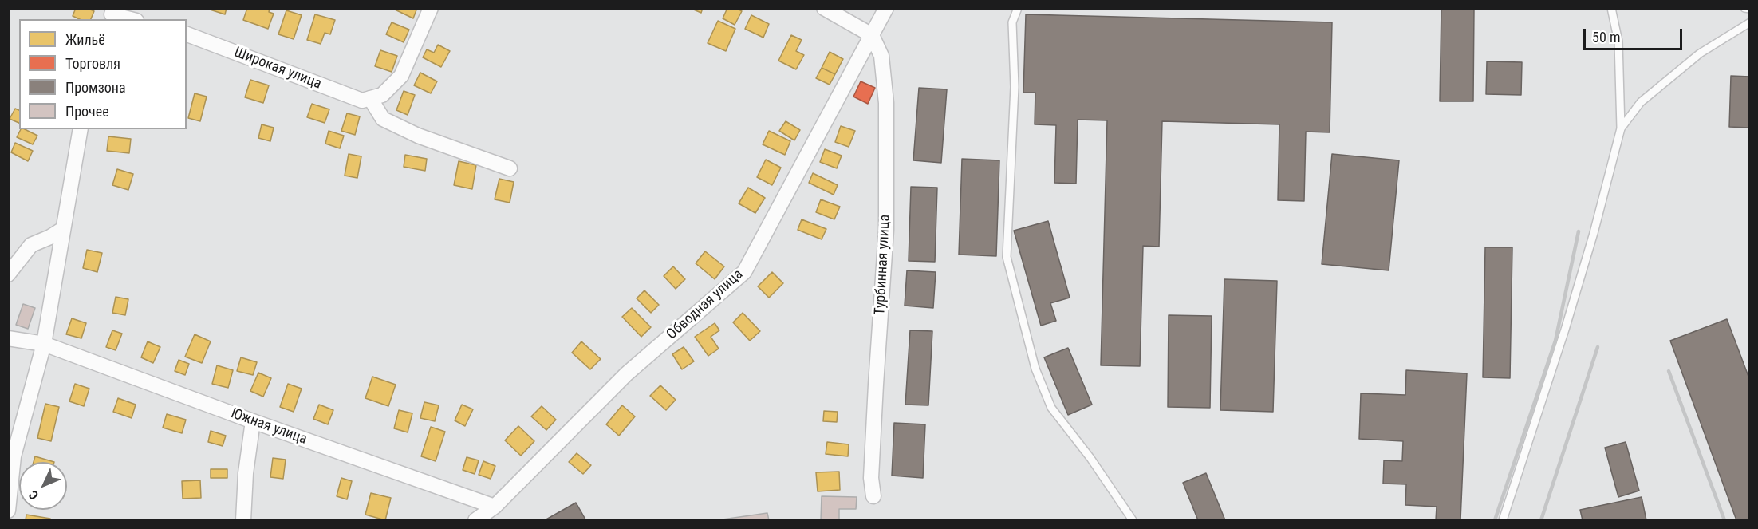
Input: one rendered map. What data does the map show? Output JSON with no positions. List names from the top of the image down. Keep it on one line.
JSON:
{"streets":{"street":["Широкая улица","Турбинная улица","Обводная улица","Южная улица"]},"crossings":[["Турбинная улица","Обводная улица"],["Обводная улица","Южная улица"]],"legend":["Жильё","Торговля","Промзона","Прочее"],"scale_bar":"50 m","north":"bottom left"}
